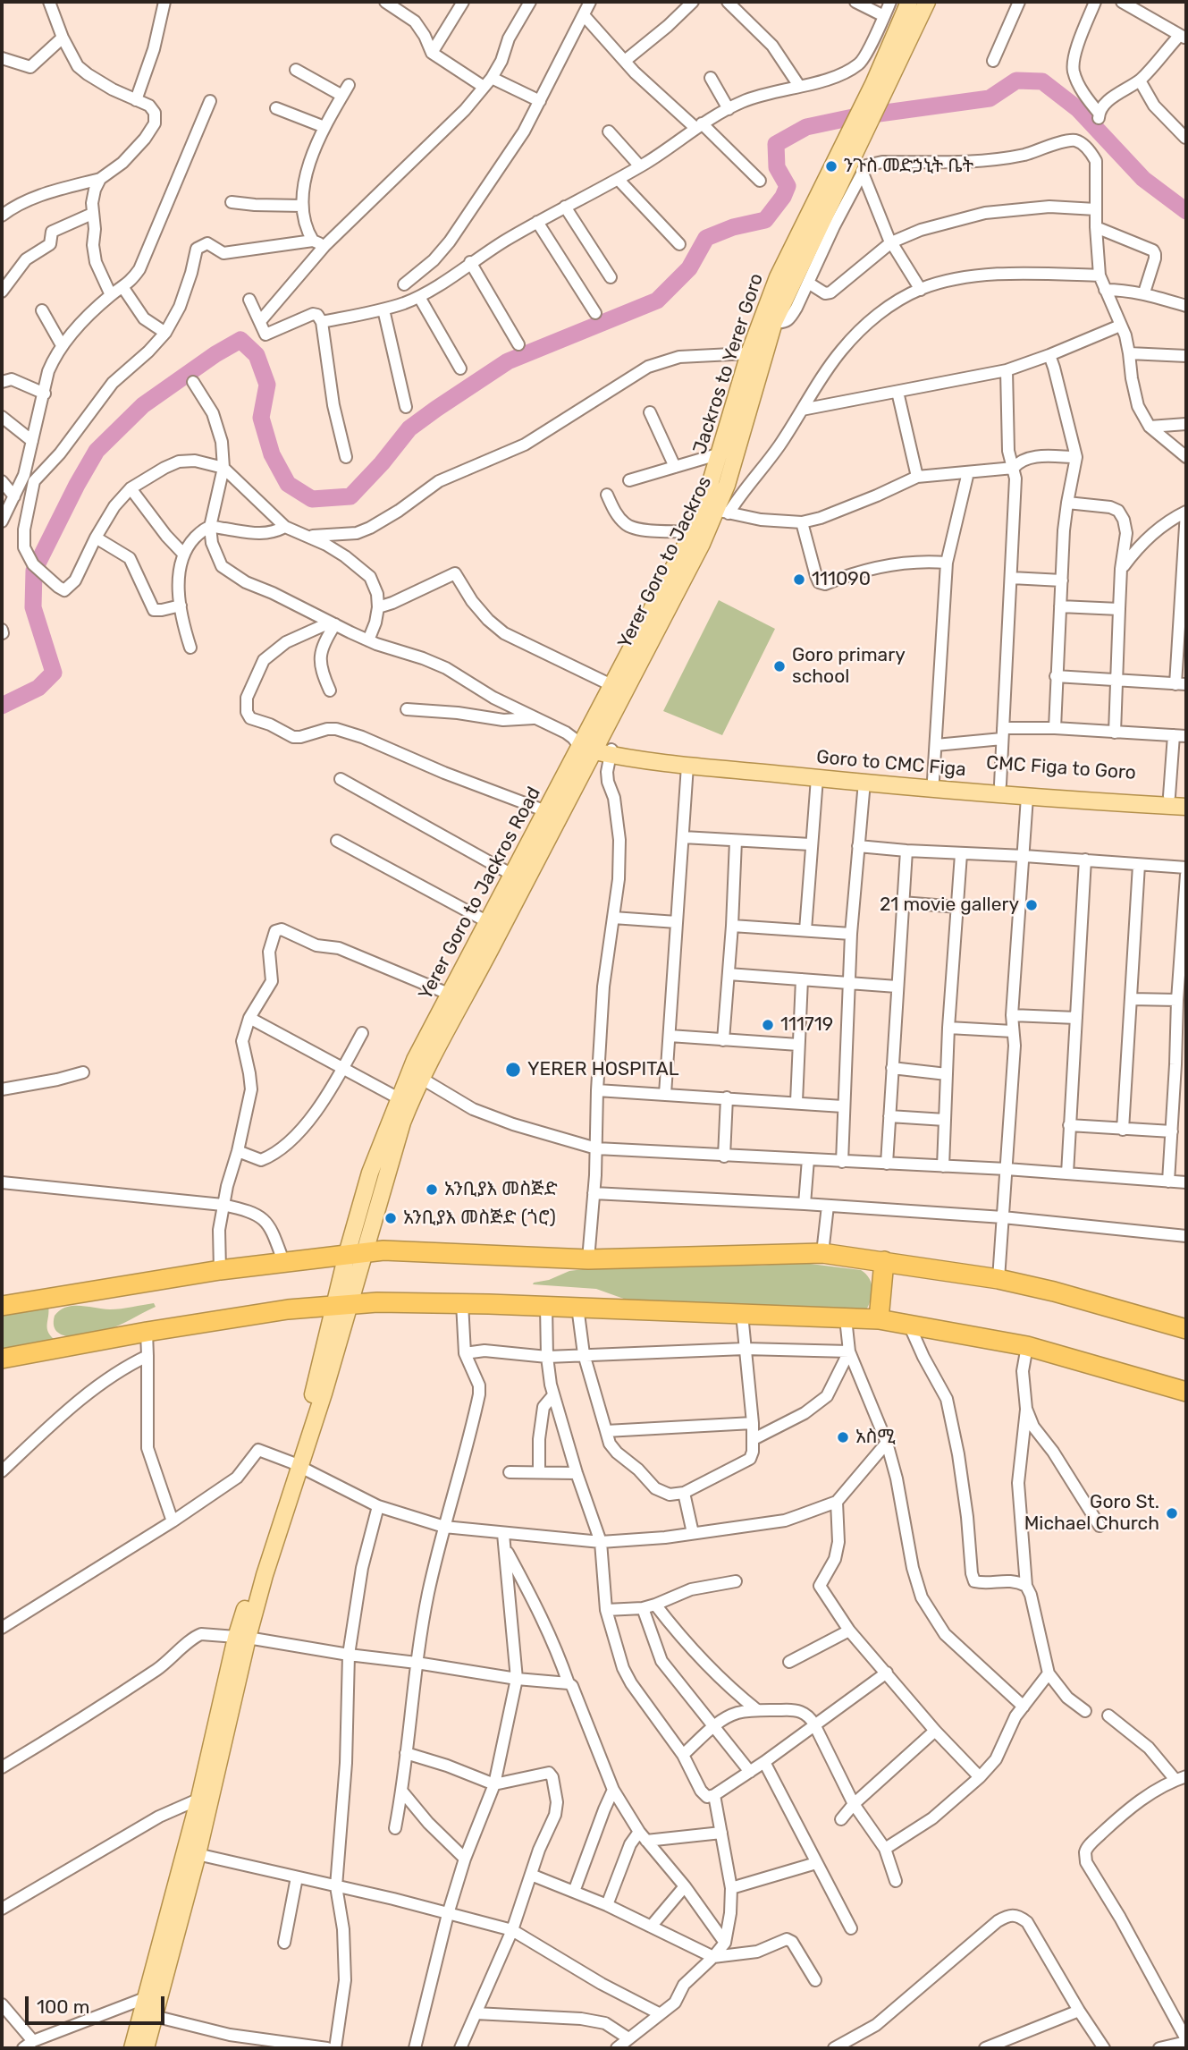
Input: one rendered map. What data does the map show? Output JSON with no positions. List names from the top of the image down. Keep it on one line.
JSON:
{"streets":{"main road":["Jackros to Yerer Goro","Yerer Goro to Jackros","Goro to CMC Figa","CMC Figa to Goro","Yerer Goro to Jackros Road"]},"crossings":[["Jackros to Yerer Goro","Yerer Goro to Jackros"],["Jackros to Yerer Goro","Goro to CMC Figa"],["Jackros to Yerer Goro","CMC Figa to Goro"],["Jackros to Yerer Goro","Yerer Goro to Jackros Road"],["Yerer Goro to Jackros","Goro to CMC Figa"],["Yerer Goro to Jackros","CMC Figa to Goro"],["Yerer Goro to Jackros","Yerer Goro to Jackros Road"],["Goro to CMC Figa","CMC Figa to Goro"],["Goro to CMC Figa","Yerer Goro to Jackros Road"],["CMC Figa to Goro","Yerer Goro to Jackros Road"]],"places":["ንጉስ መድኃኒት ቤት","111090","Goro primary school","21 movie gallery","111719","YERER HOSPITAL","አንቢያእ መስጅድ","አንቢያእ መስጅድ (ጎሮ)","አስሚ","Goro St. Michael Church"],"scale_bar":"100 m"}
